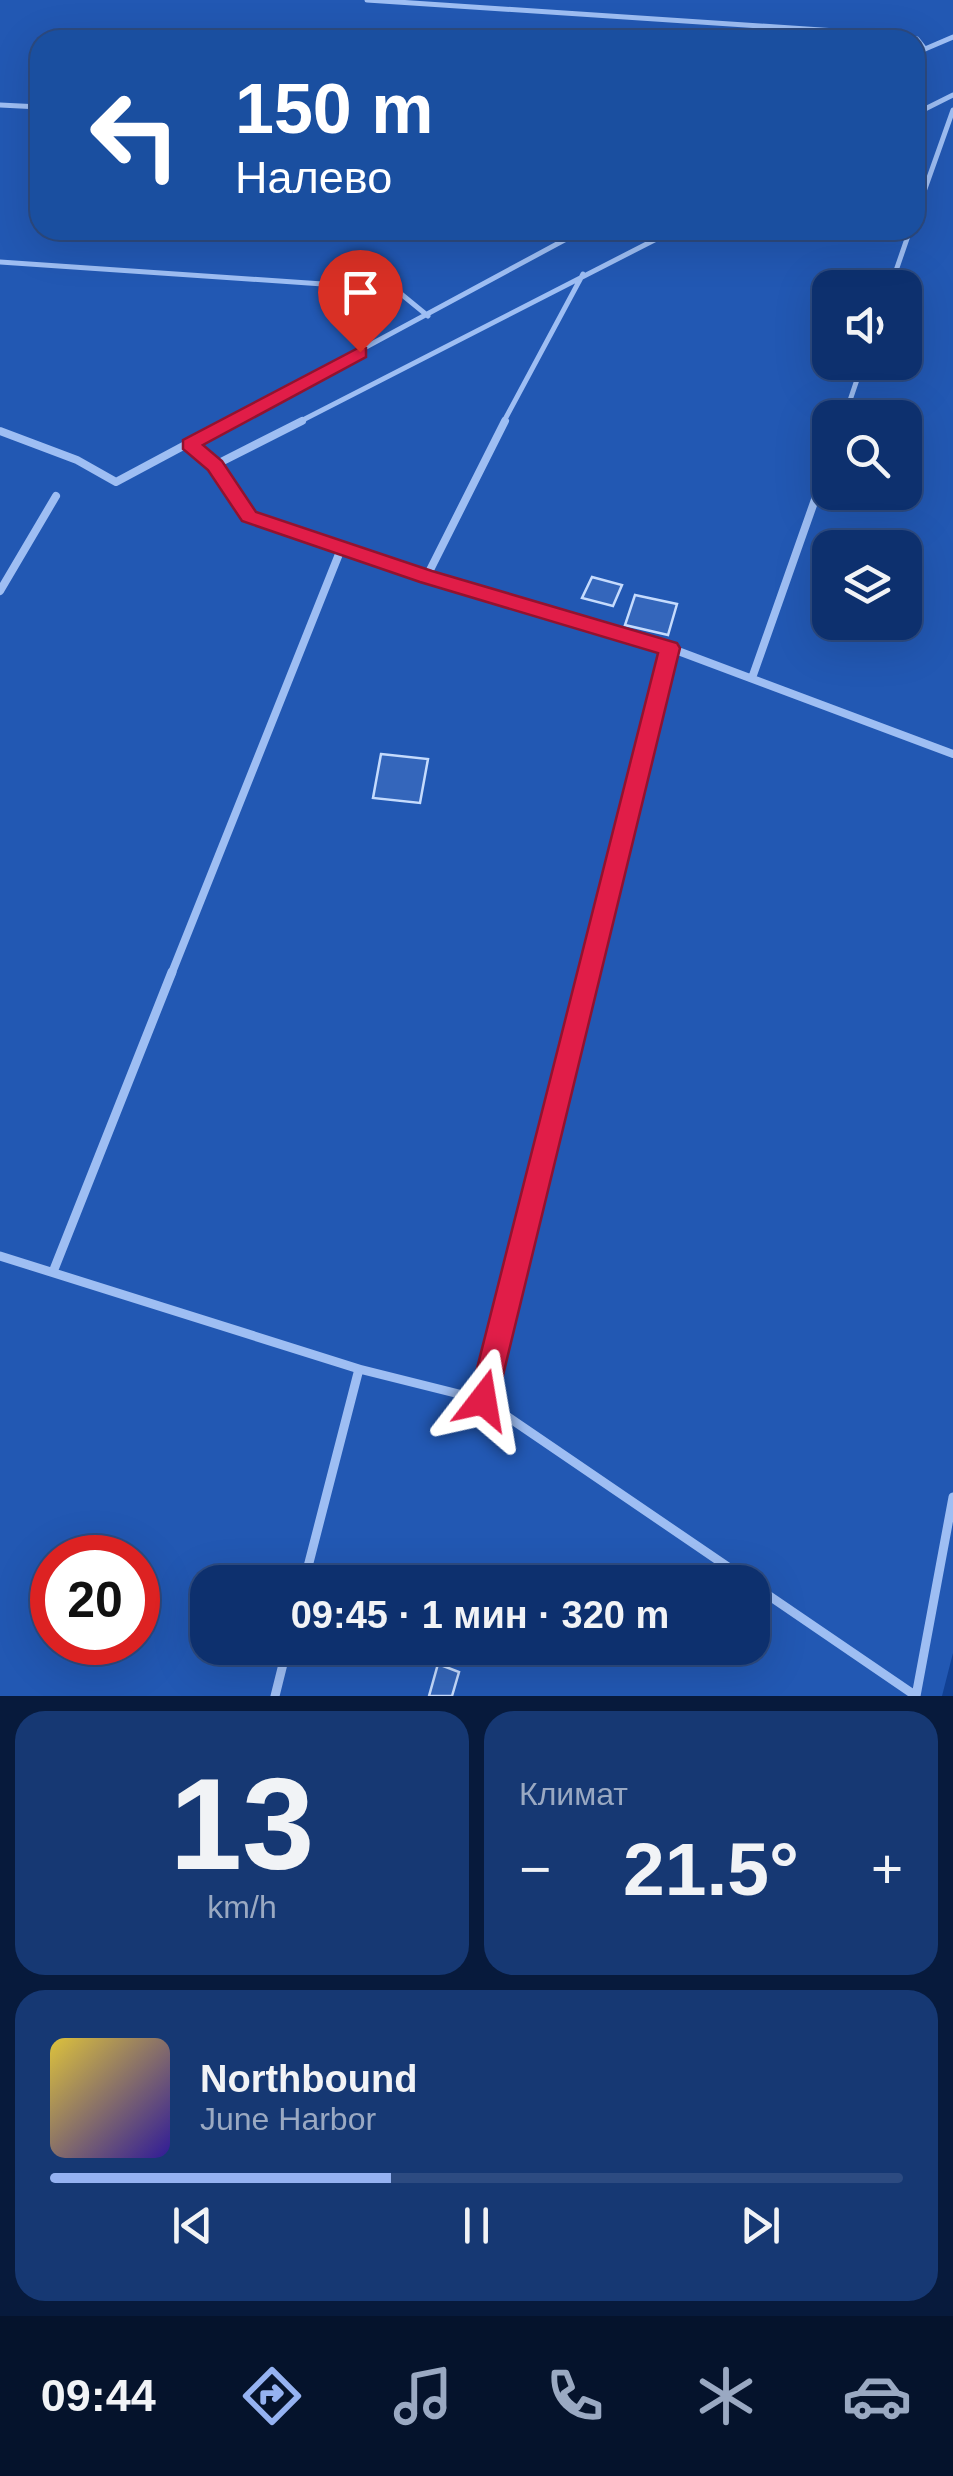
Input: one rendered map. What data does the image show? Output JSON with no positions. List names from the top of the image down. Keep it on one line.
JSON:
{"page":{"turn":["150 m","Налево"],"limit":"20","trip":"09:45 · 1 мин · 320 m","tile":[["13","km/h"],"Климат"],"heat":["−","21.5°","+"],"song":["Northbound","June Harbor"],"tabs":"09:44"}}
